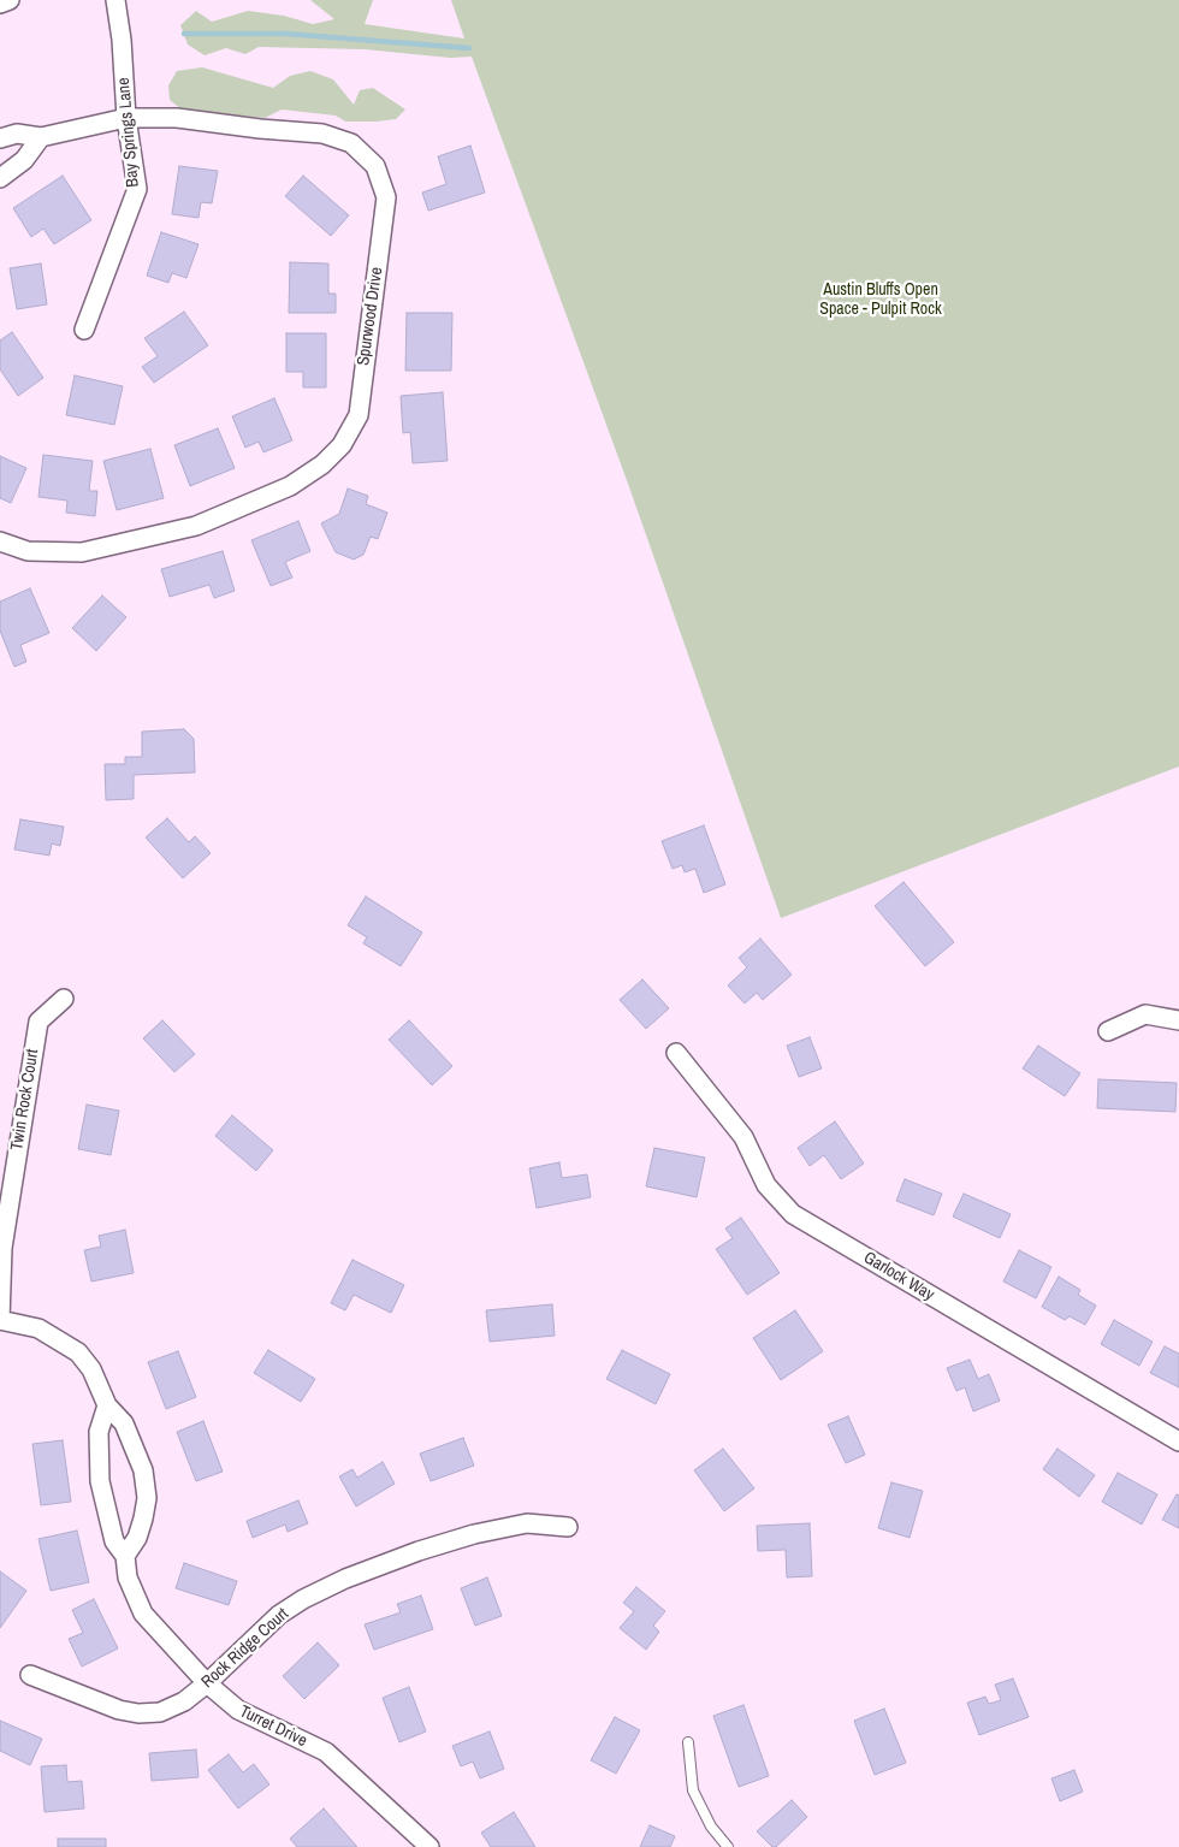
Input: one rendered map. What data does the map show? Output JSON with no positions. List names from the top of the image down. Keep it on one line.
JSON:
{"streets":{"street":["Bay Springs Lane","Spurwood Drive","Twin Rock Court","Garlock Way","Rock Ridge Court","Turret Drive"]},"crossings":[["Bay Springs Lane","Spurwood Drive"],["Rock Ridge Court","Turret Drive"]],"parks":["Austin Bluffs Open Space - Pulpit Rock"]}
